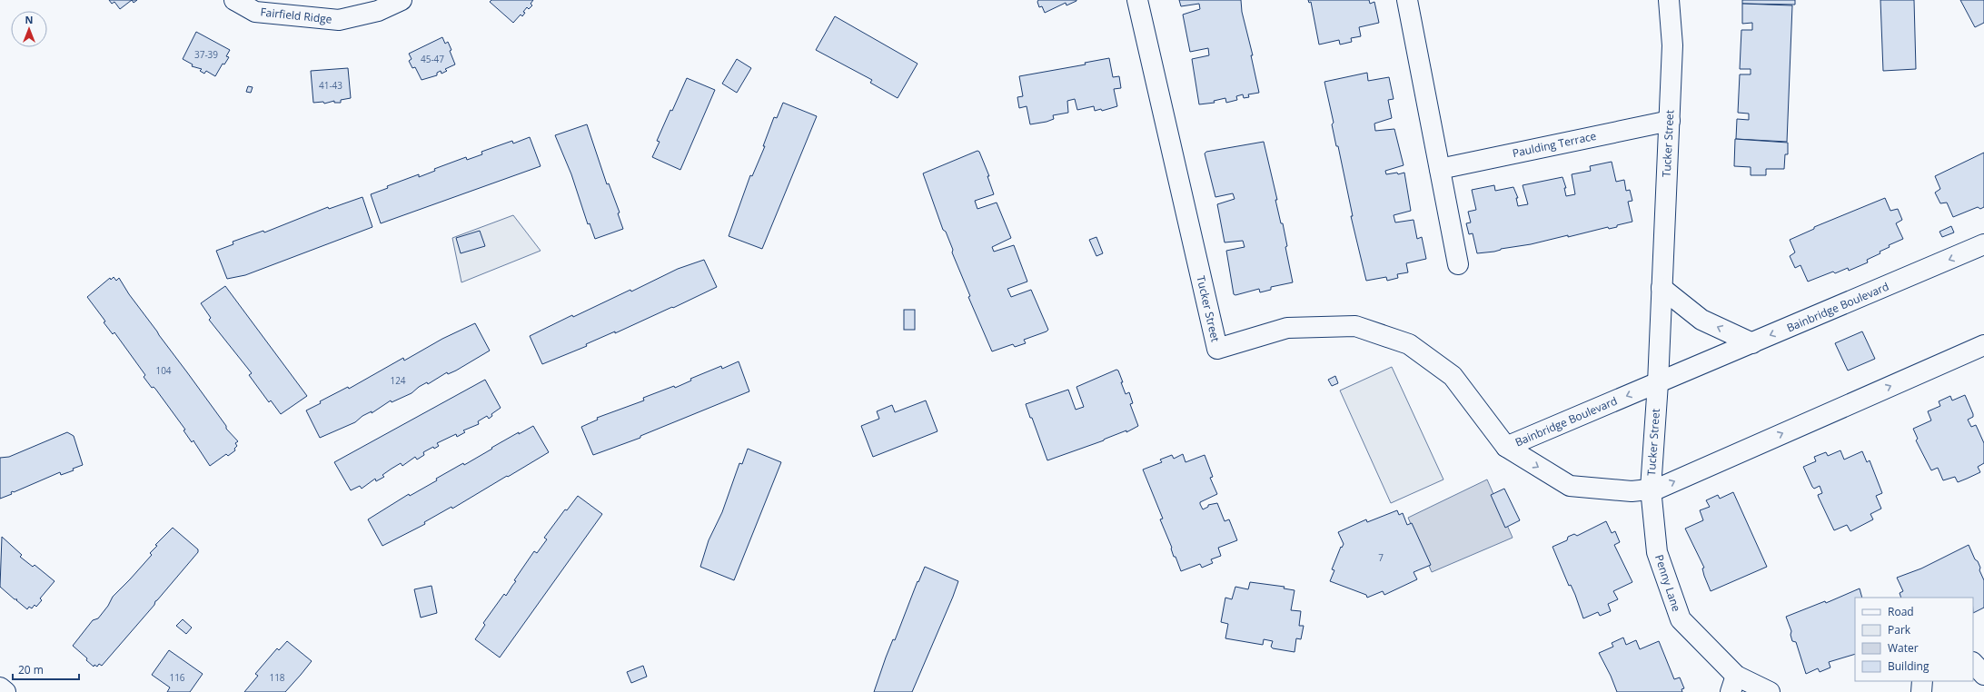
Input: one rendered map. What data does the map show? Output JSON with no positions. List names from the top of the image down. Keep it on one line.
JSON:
{"streets":{"street":["Fairfield Ridge","Tucker Street","Paulding Terrace","Bainbridge Boulevard","Penny Lane"]},"crossings":[["Tucker Street","Paulding Terrace"],["Tucker Street","Bainbridge Boulevard"],["Tucker Street","Penny Lane"],["Bainbridge Boulevard","Penny Lane"]],"house_numbers":["37-39","45-47","41-43","104","124","7","116","118"],"legend":["Road","Park","Water","Building"],"scale_bar":"20 m","north":"top"}
